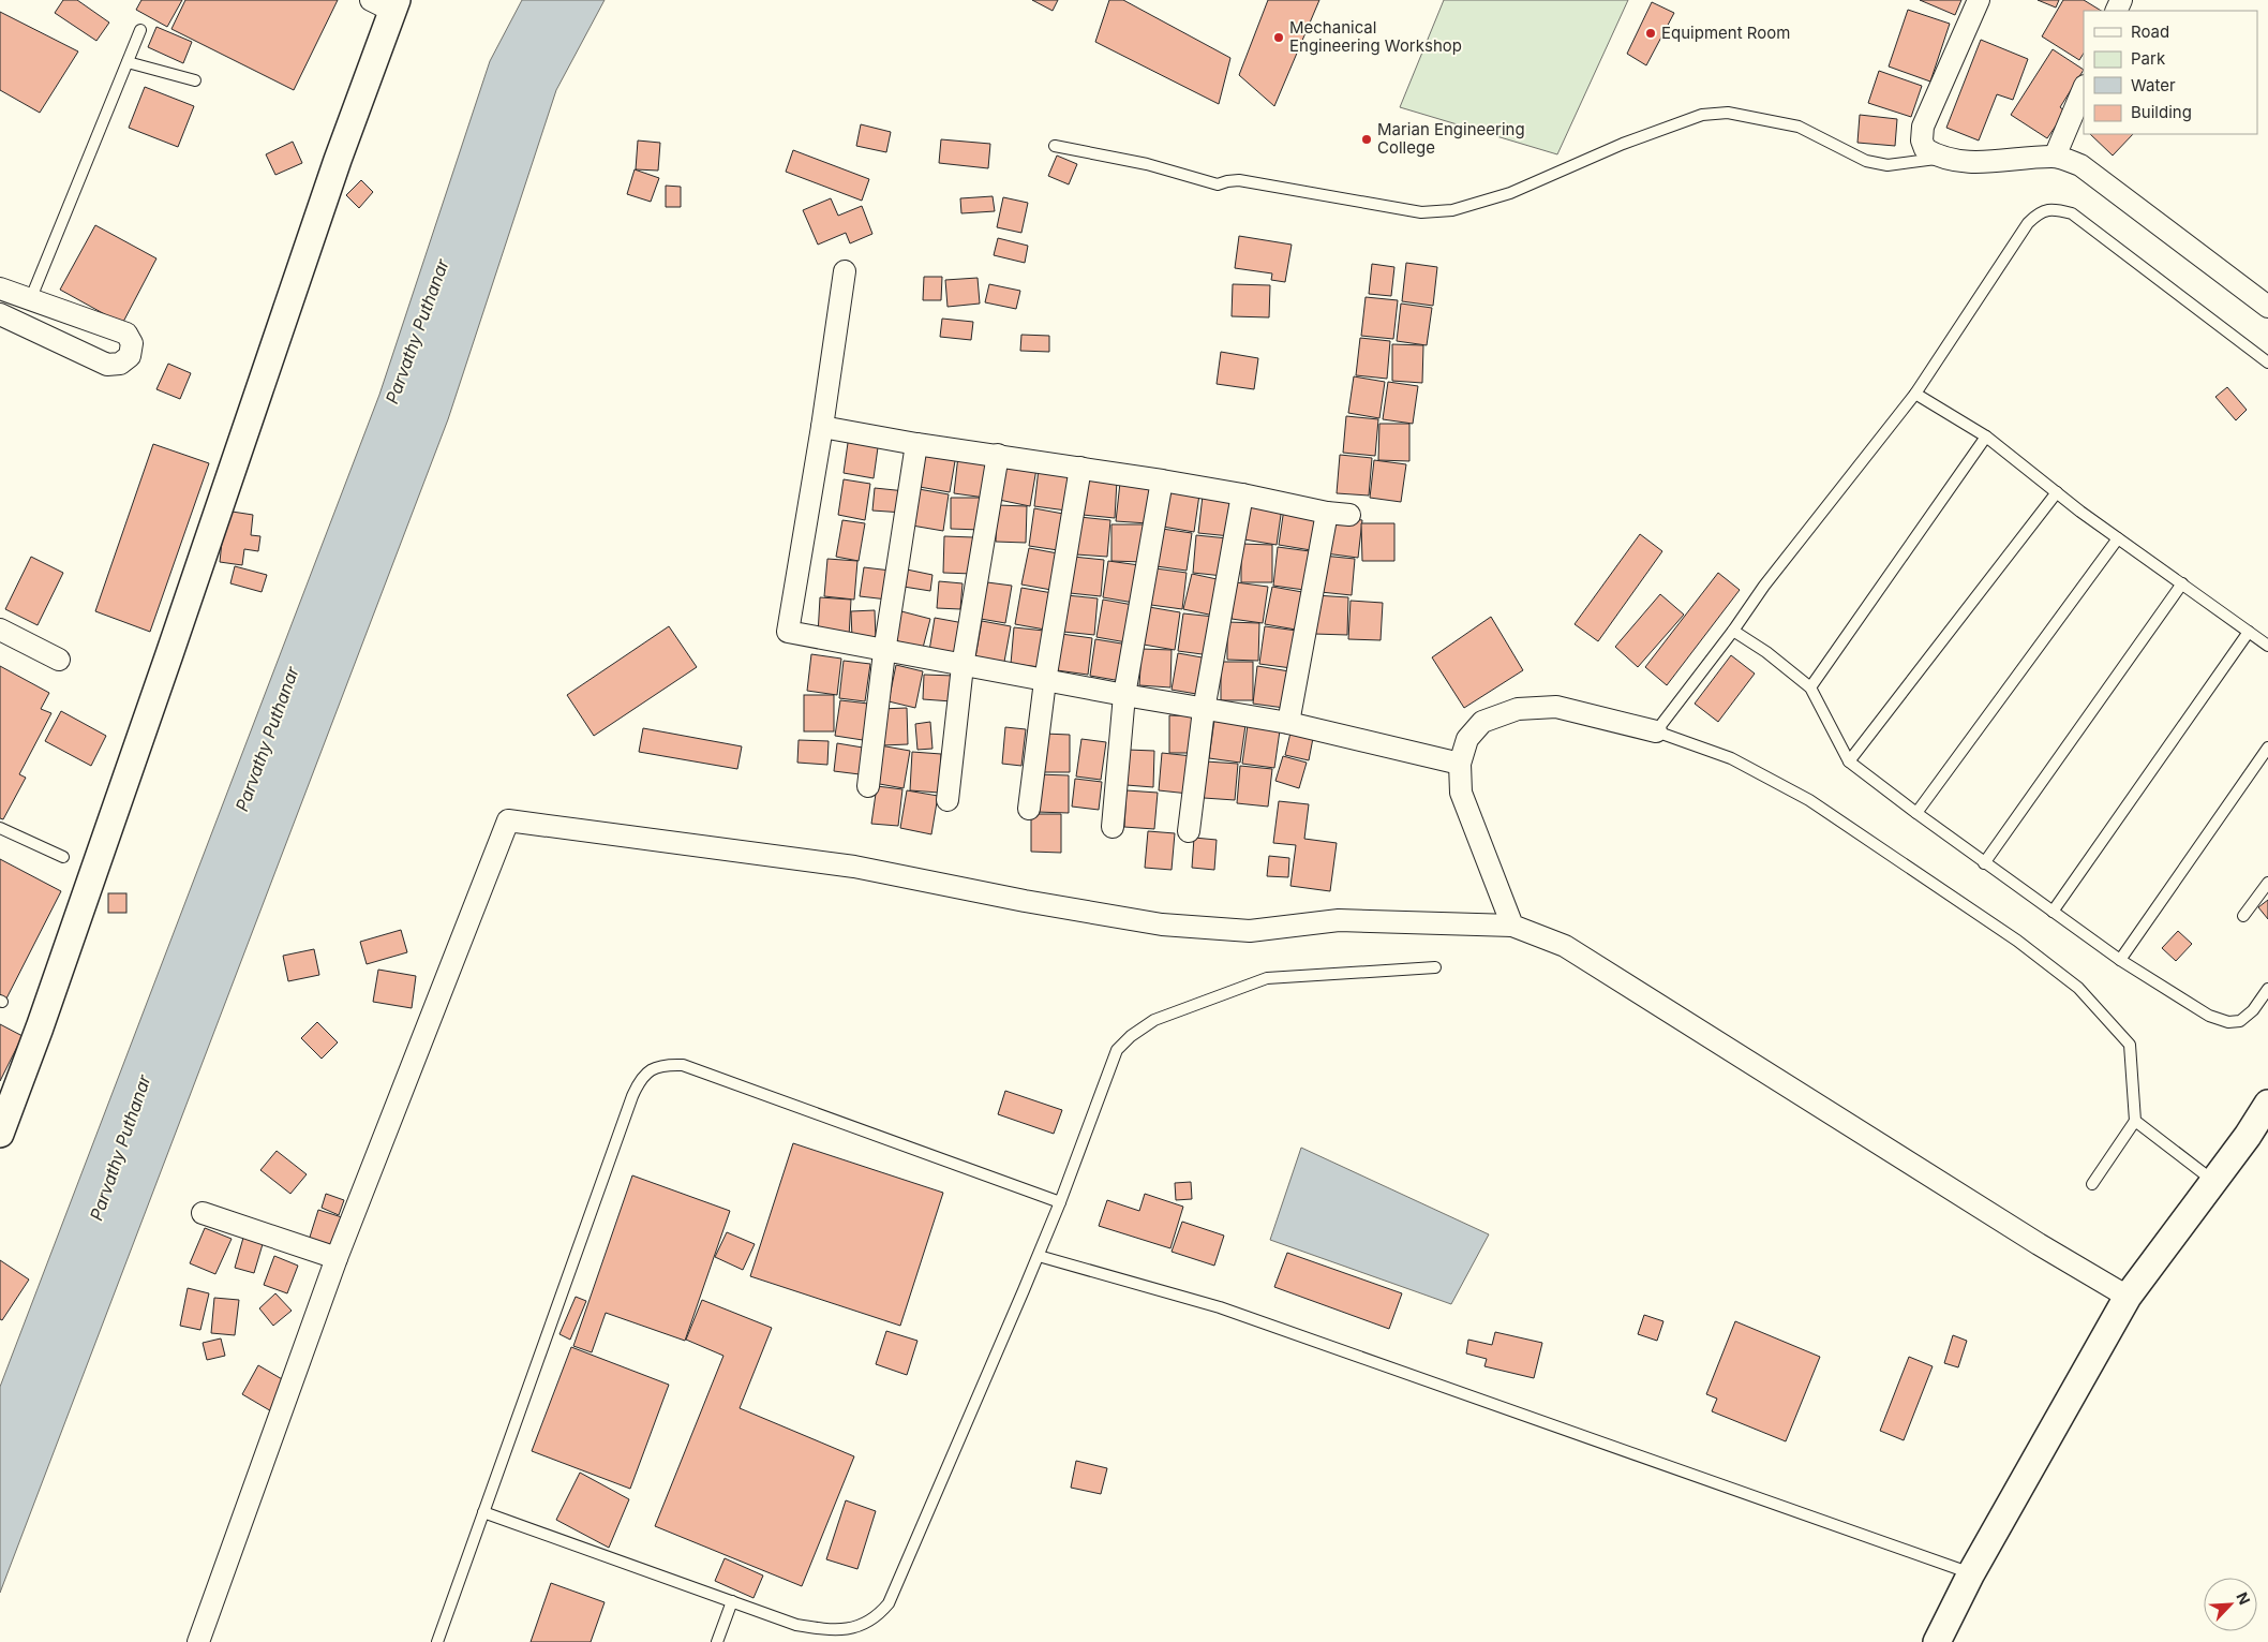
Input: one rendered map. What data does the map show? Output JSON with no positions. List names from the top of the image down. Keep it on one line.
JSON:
{"water":["Parvathy Puthanar"],"places":["Equipment Room","Mechanical Engineering Workshop","Marian Engineering College"],"legend":["Road","Park","Water","Building"],"north":"top right"}
